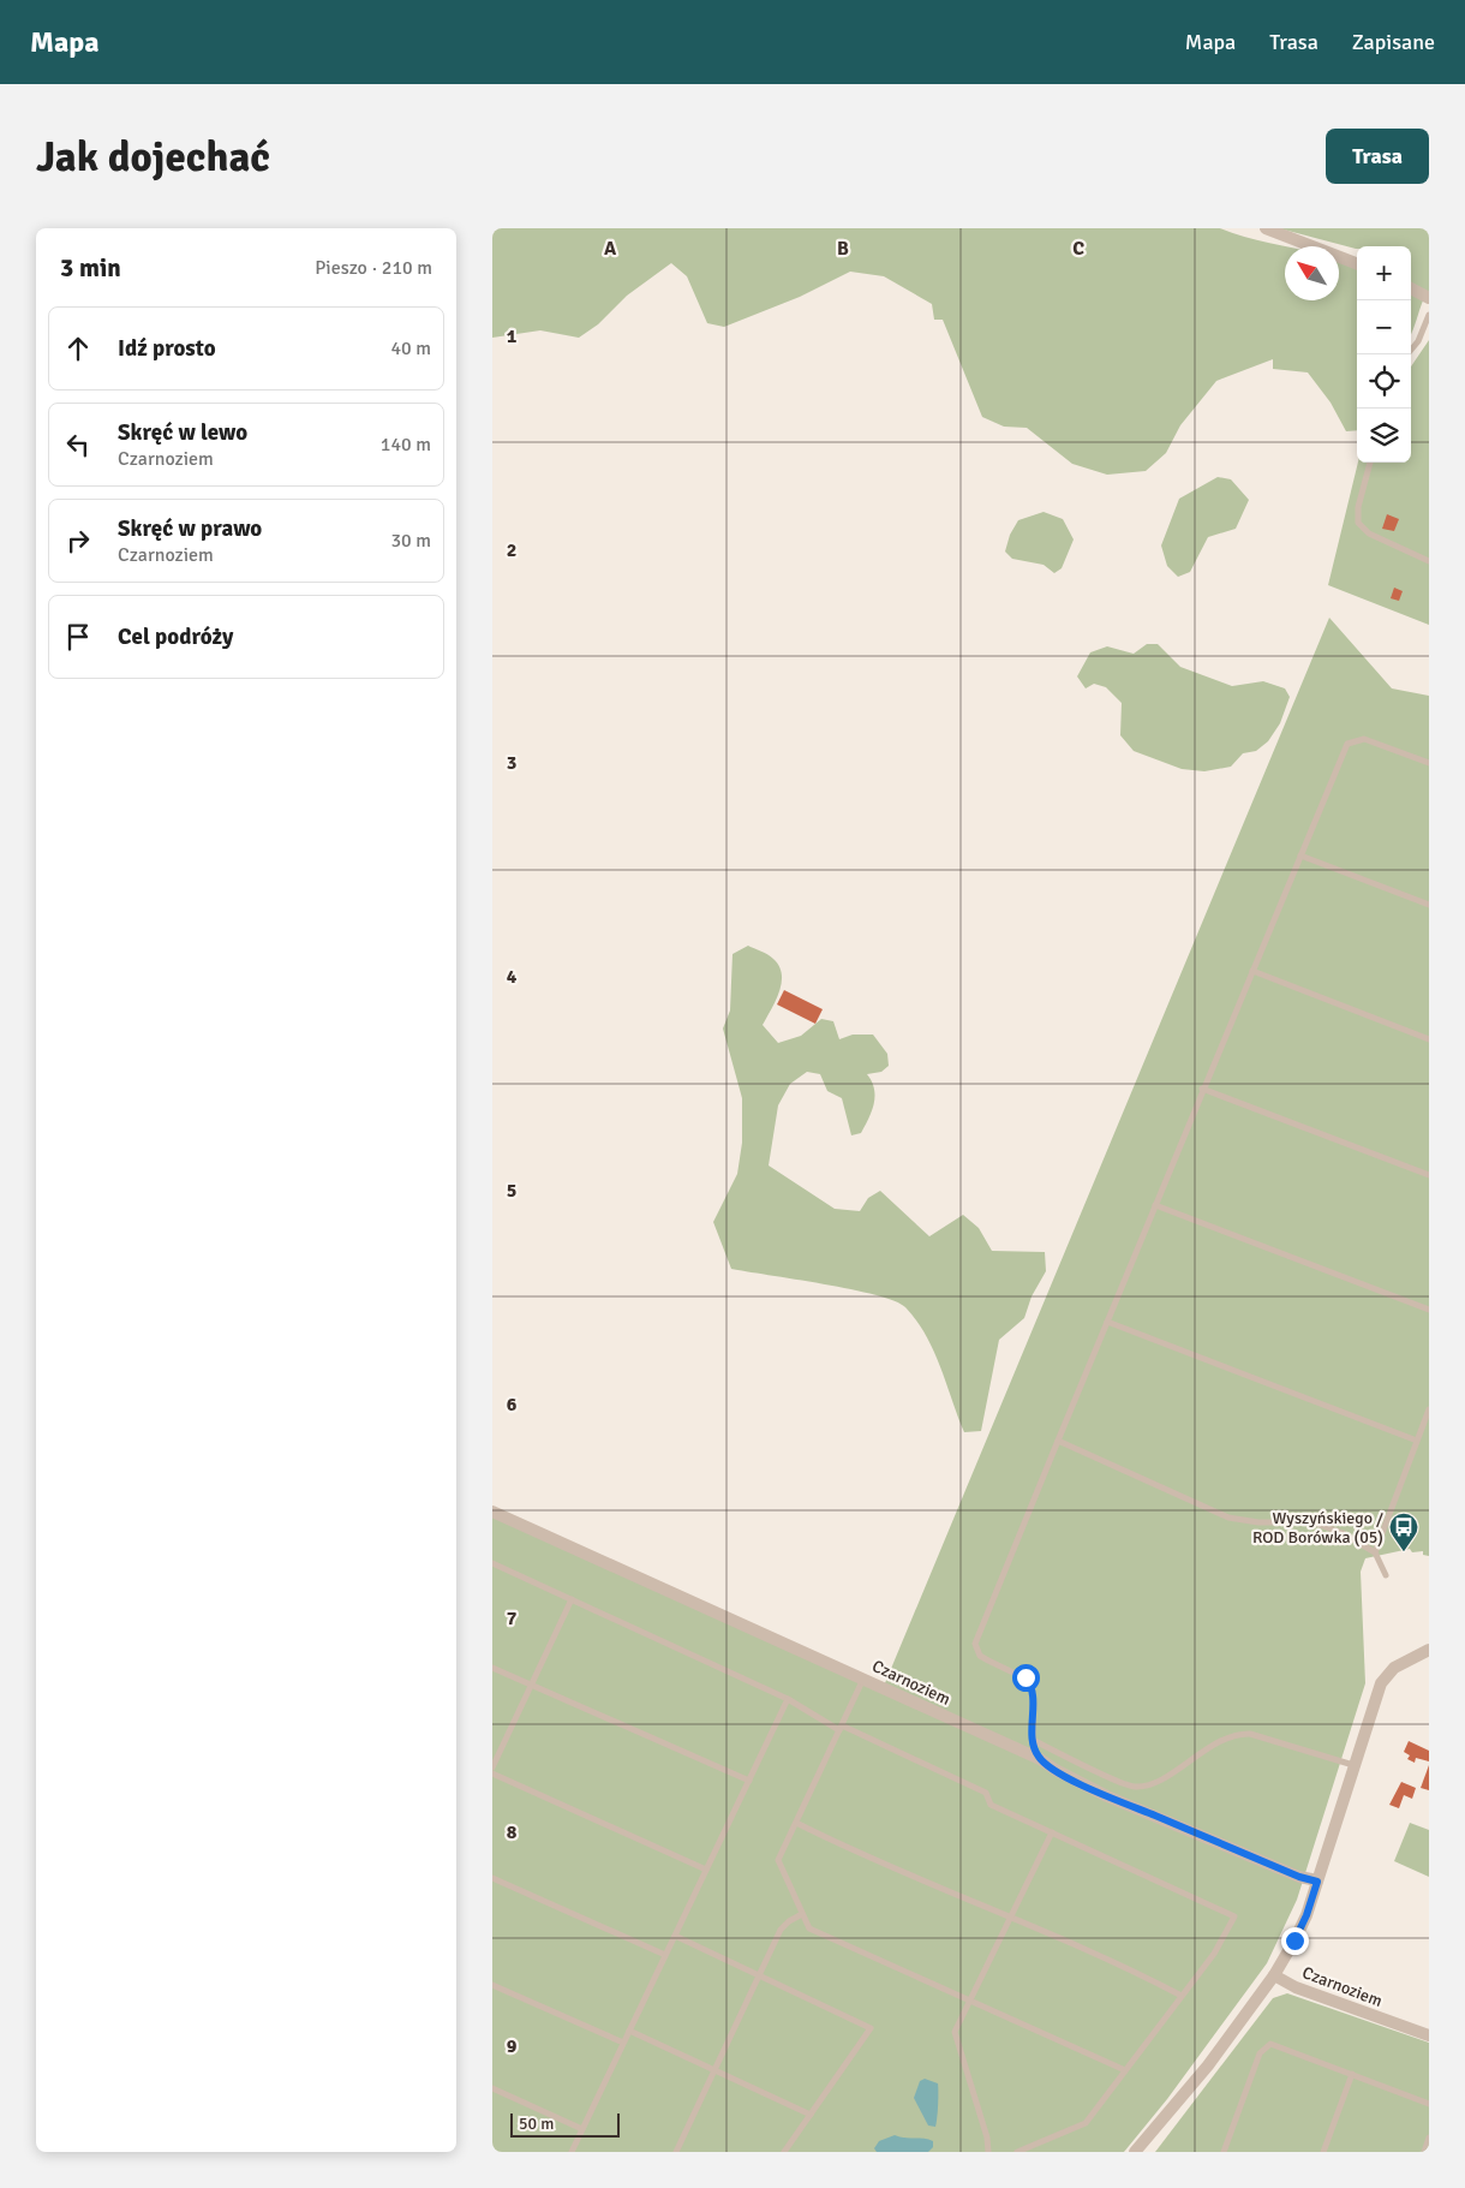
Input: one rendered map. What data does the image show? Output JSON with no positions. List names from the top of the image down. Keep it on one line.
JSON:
{"streets":{"street":["Czarnoziem"]},"places":{"bus stop":["Wyszyńskiego / ROD Borówka (05)"]},"scale_bar":"50 m","north":"top left","page":{"header":"Mapa","nav":["Mapa","Trasa","Zapisane"],"buttons":"Trasa","title":"Jak dojechać","heading":["3 min","Pieszo · 210 m"],"map_buttons":["+","−"],"list":[["Idź prosto","40 m"],["Skręć w lewo","Czarnoziem","140 m"],["Skręć w prawo","Czarnoziem","30 m"],"Cel podróży"],"scale":"50 m"},"grid":{"columns":["A","B","C"],"rows":["1","2","3","4","5","6","7","8","9"]}}
